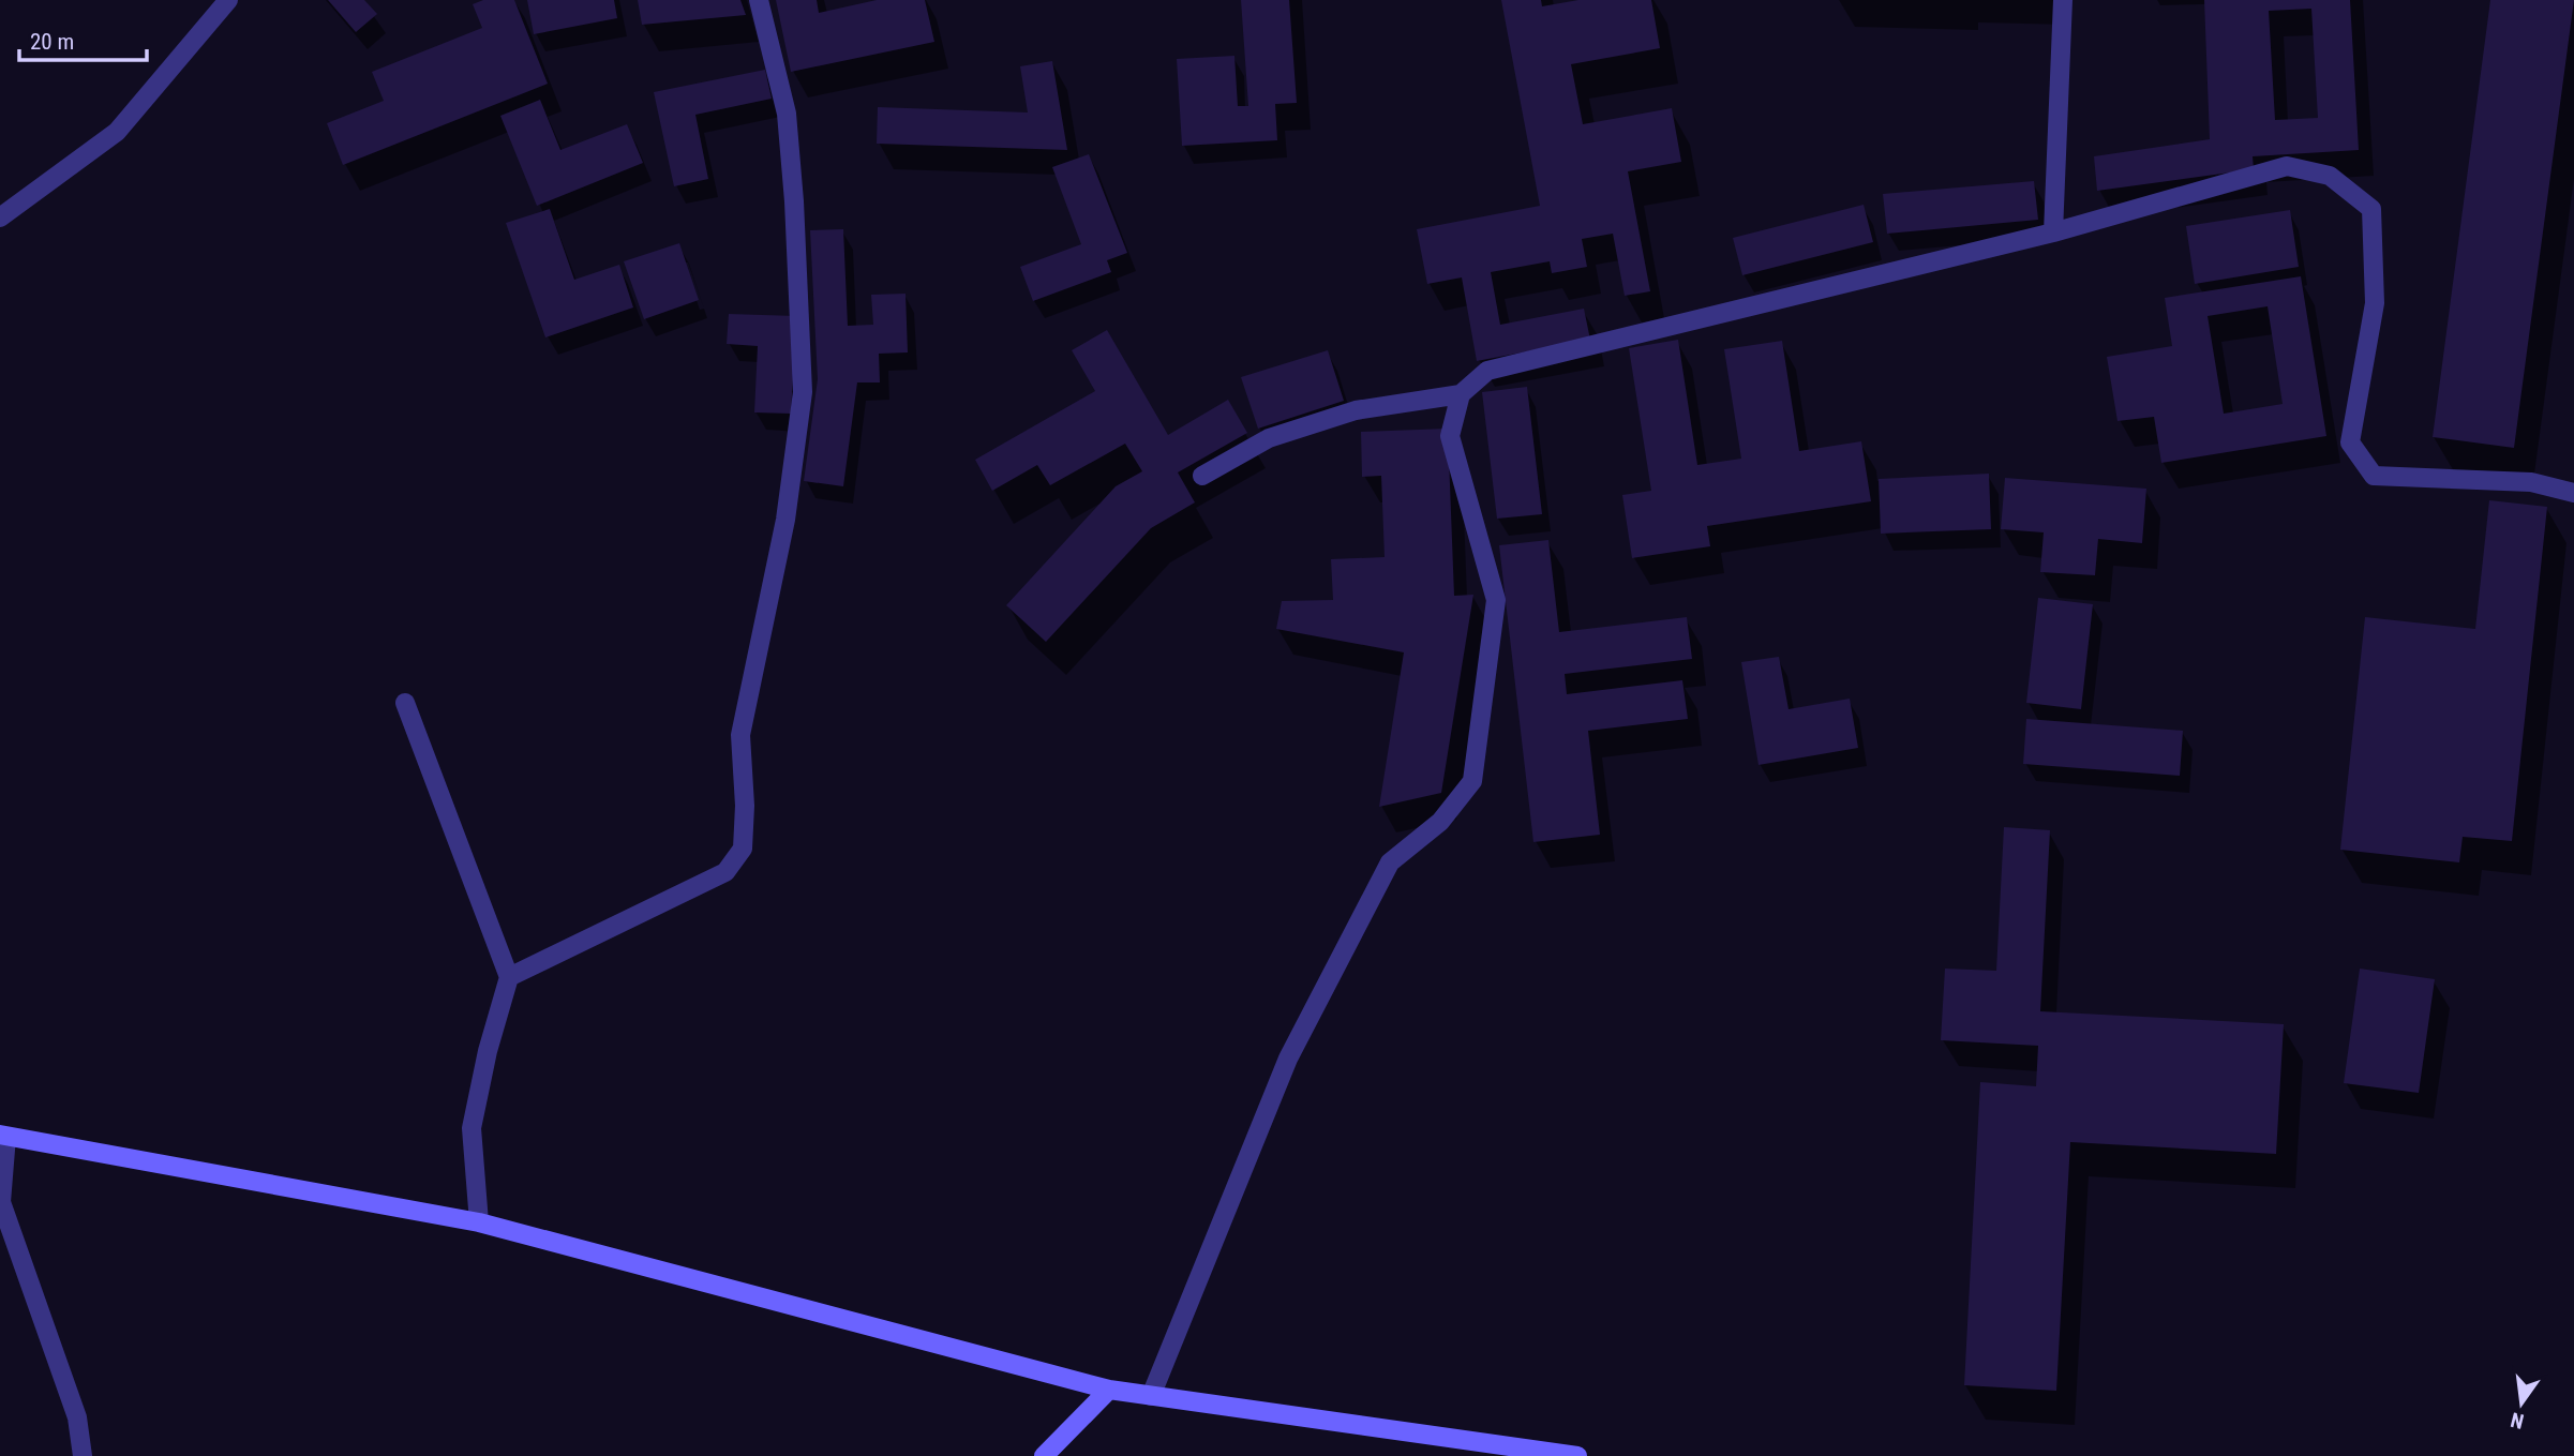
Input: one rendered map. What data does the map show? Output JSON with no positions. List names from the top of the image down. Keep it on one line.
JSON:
{"scale_bar":"20 m","north":"bottom"}
